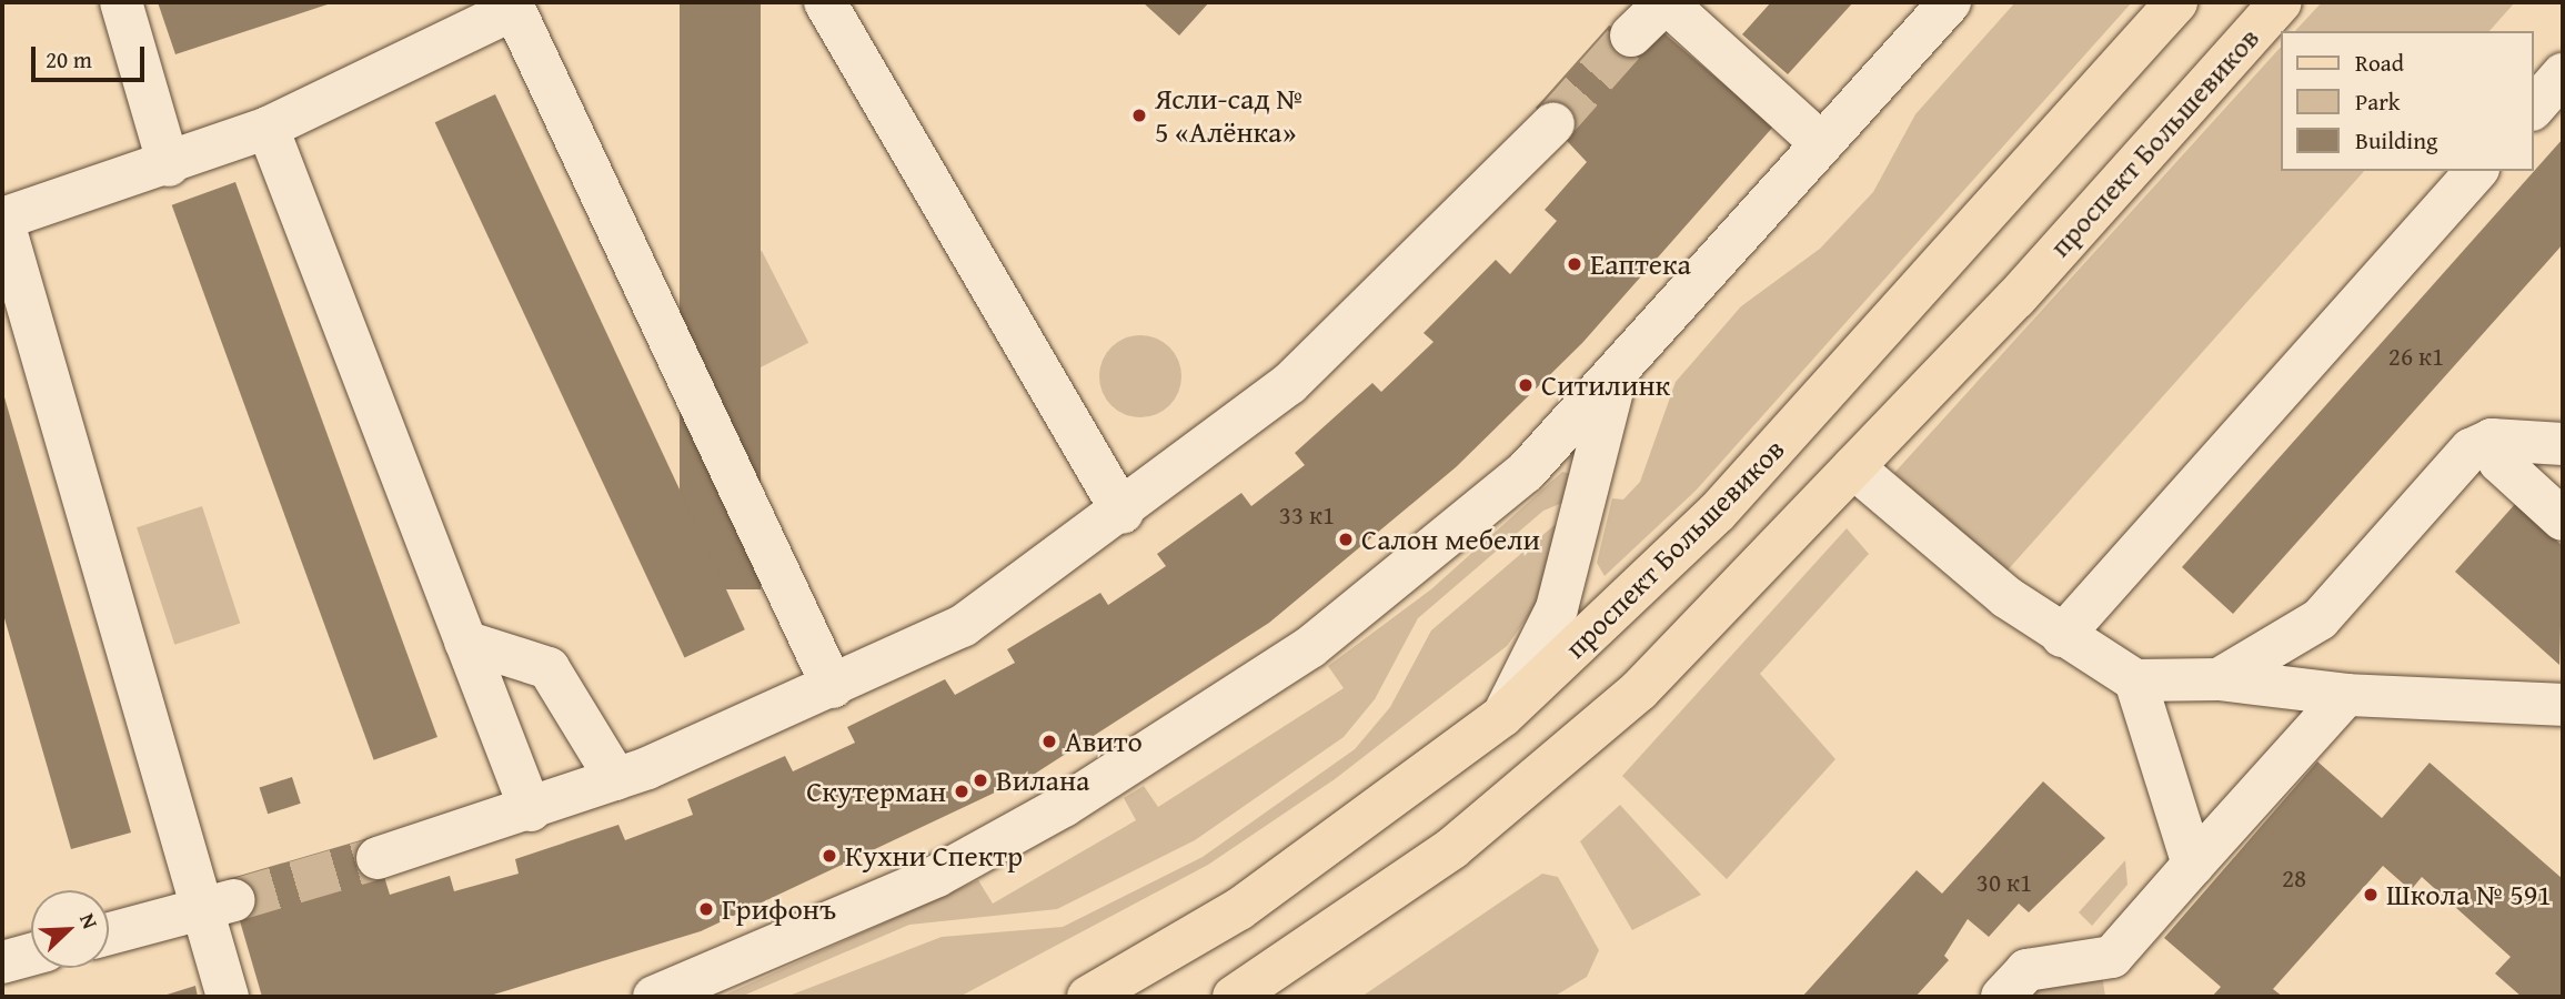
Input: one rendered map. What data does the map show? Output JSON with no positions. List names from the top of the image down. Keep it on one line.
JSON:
{"streets":{"main road":["проспект Большевиков"]},"places":["Ясли-сад № 5 «Алёнка»","Еаптека","Ситилинк","Салон мебели","Авито","Вилана","Скутерман","Кухни Спектр","Школа № 591","Грифонъ"],"house_numbers":["26 к1","33 к1","28","30 к1"],"legend":["Road","Park","Building"],"scale_bar":"20 m","north":"top right"}
